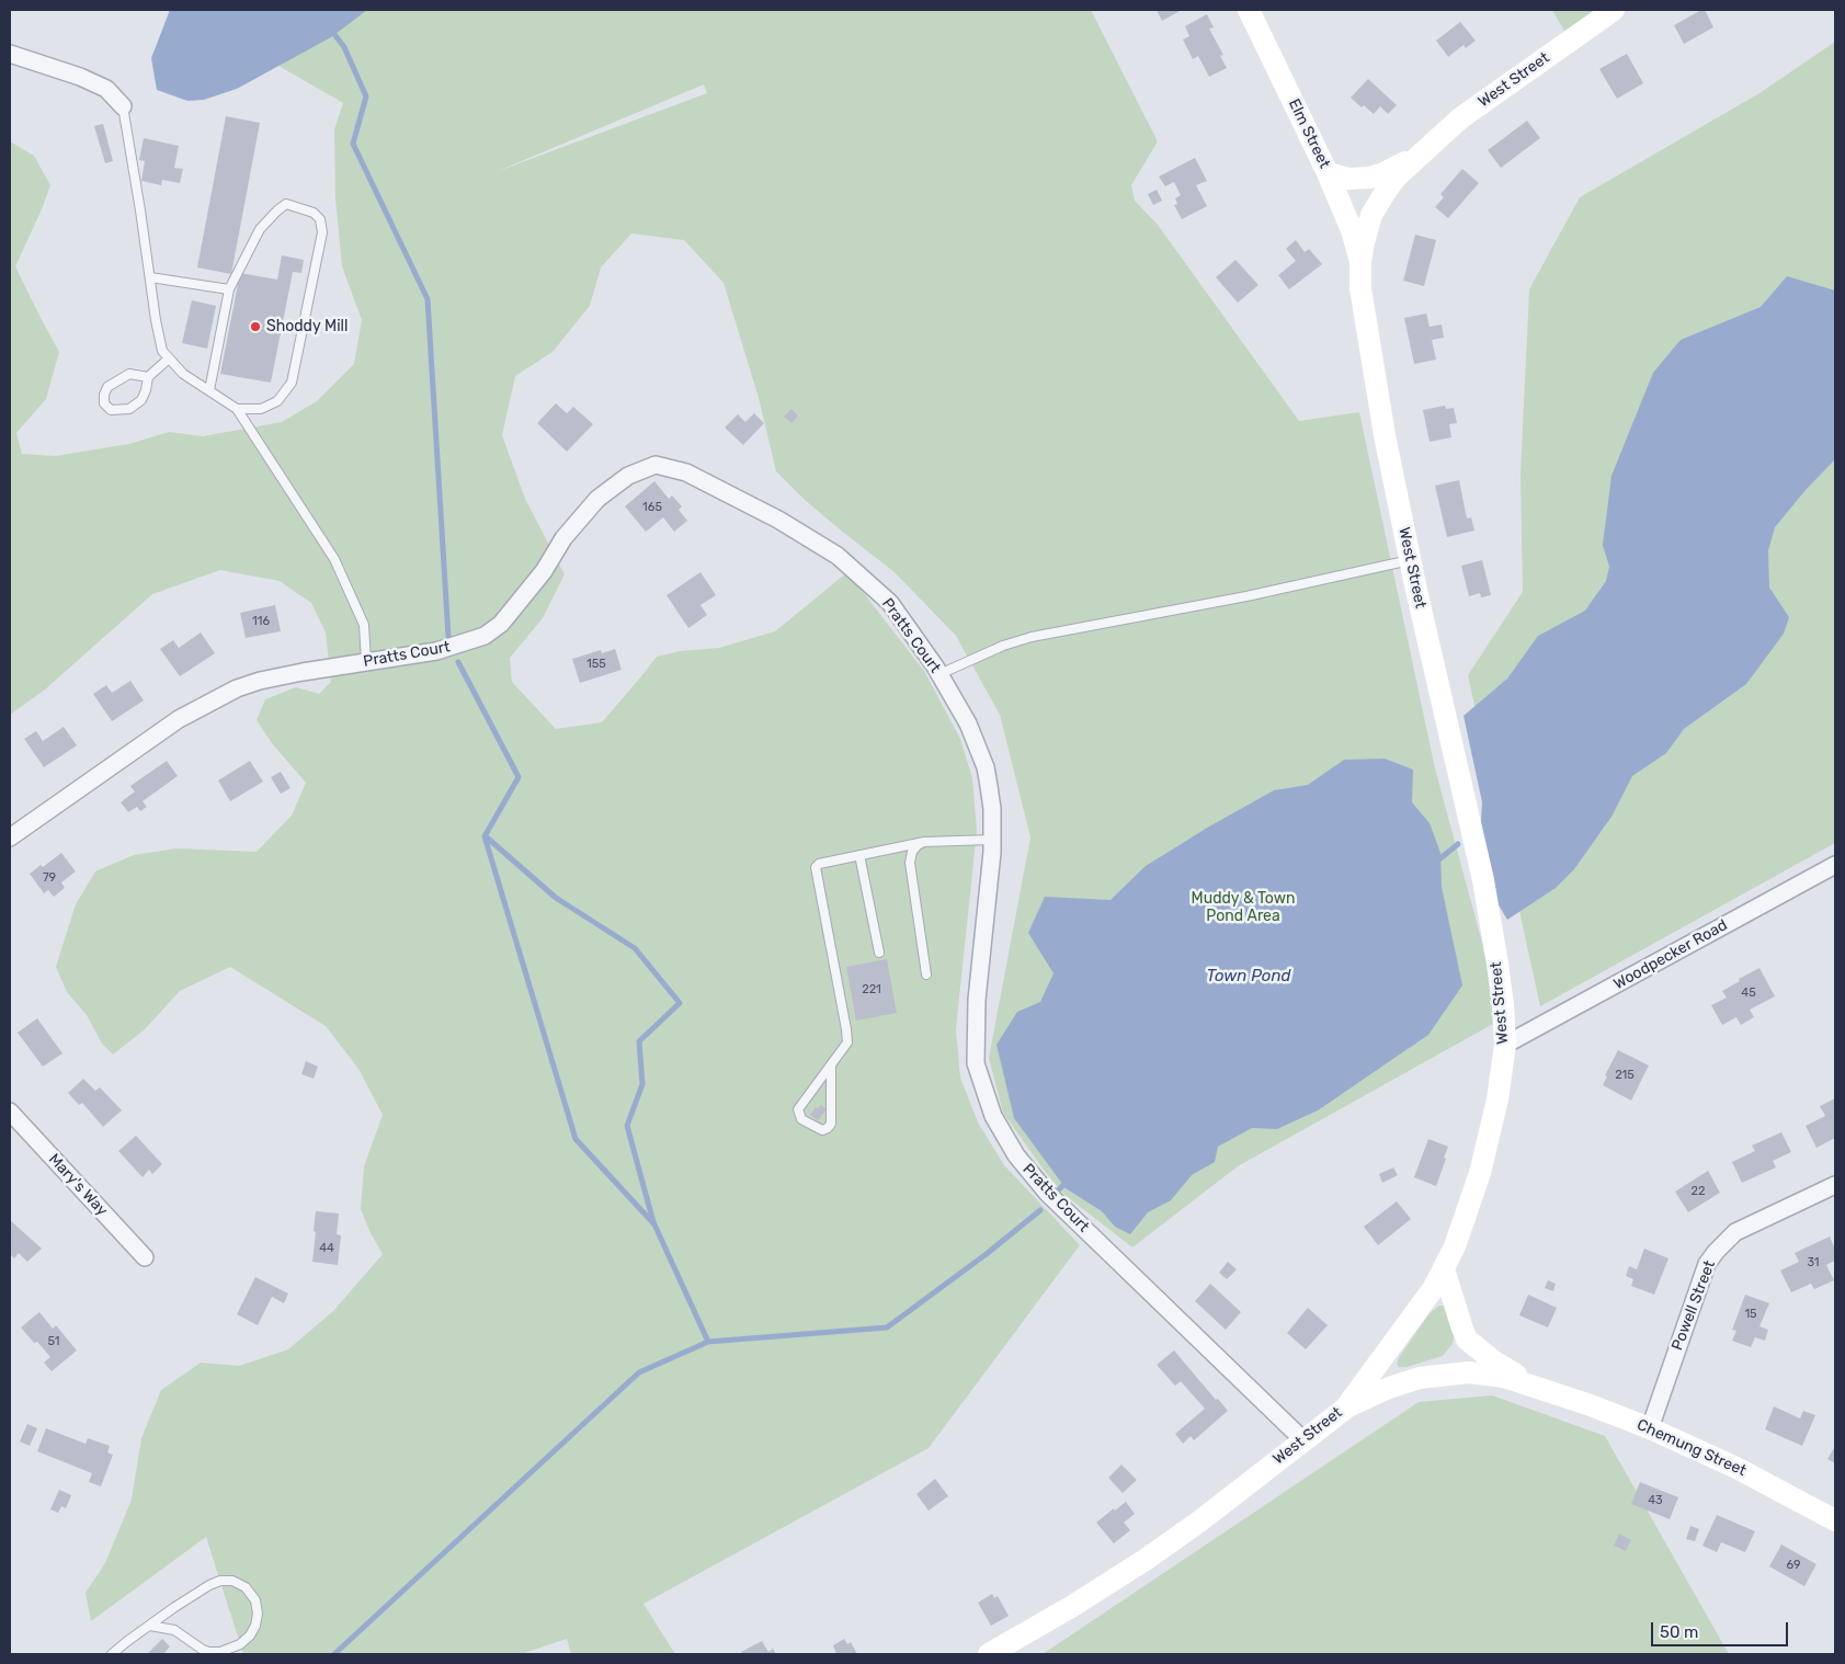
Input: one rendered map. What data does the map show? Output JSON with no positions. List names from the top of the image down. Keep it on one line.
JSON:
{"streets":{"street":["West Street","Elm Street","Pratts Court","Woodpecker Road","Mary's Way","Powell Street","Chemung Street"]},"crossings":[["West Street","Elm Street"],["West Street","Pratts Court"],["West Street","Woodpecker Road"],["West Street","Chemung Street"],["Powell Street","Chemung Street"]],"water":["Town Pond"],"parks":["Muddy & Town Pond Area"],"places":["Shoddy Mill"],"house_numbers":["165","116","155","79","221","45","215","22","44","31","15","51","43","69"],"scale_bar":"50 m"}
